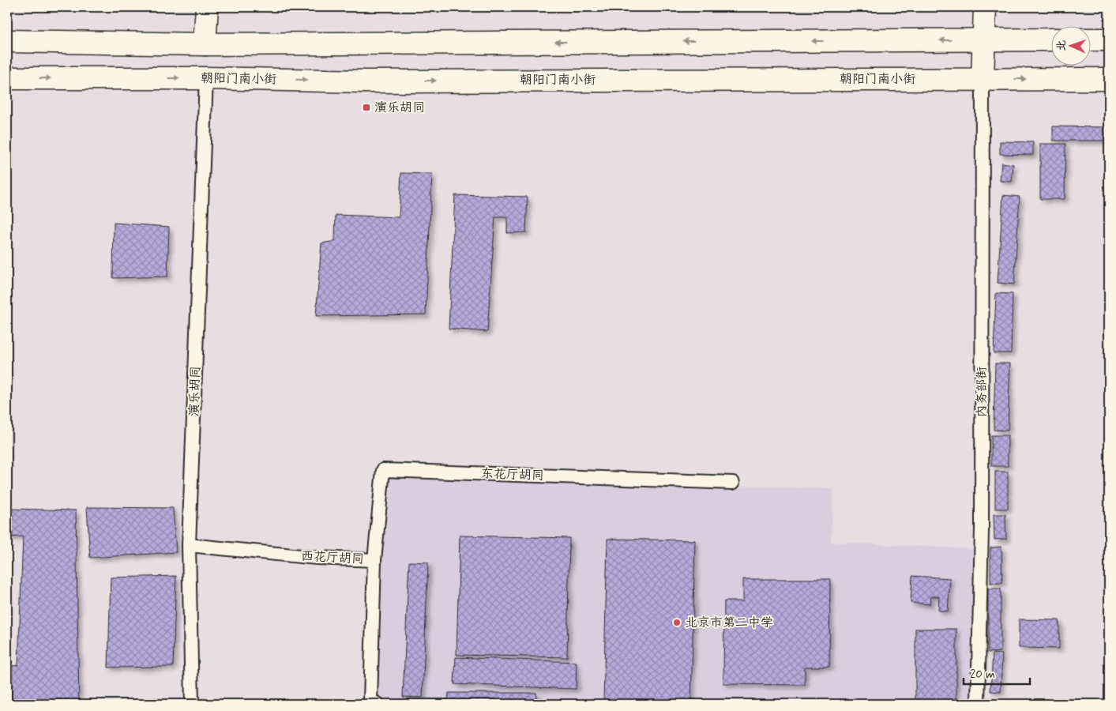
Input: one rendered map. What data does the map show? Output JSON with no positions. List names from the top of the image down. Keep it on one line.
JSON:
{"streets":{"main road":["朝阳门南小街"],"lane":["演乐胡同","内务部街","东花厅胡同","西花厅胡同"]},"crossings":[["朝阳门南小街","演乐胡同"],["朝阳门南小街","内务部街"],["演乐胡同","西花厅胡同"],["东花厅胡同","西花厅胡同"]],"places":{"transit":["演乐胡同"],"other":["北京市第二中学"]},"scale_bar":"20 m","north":"left"}
